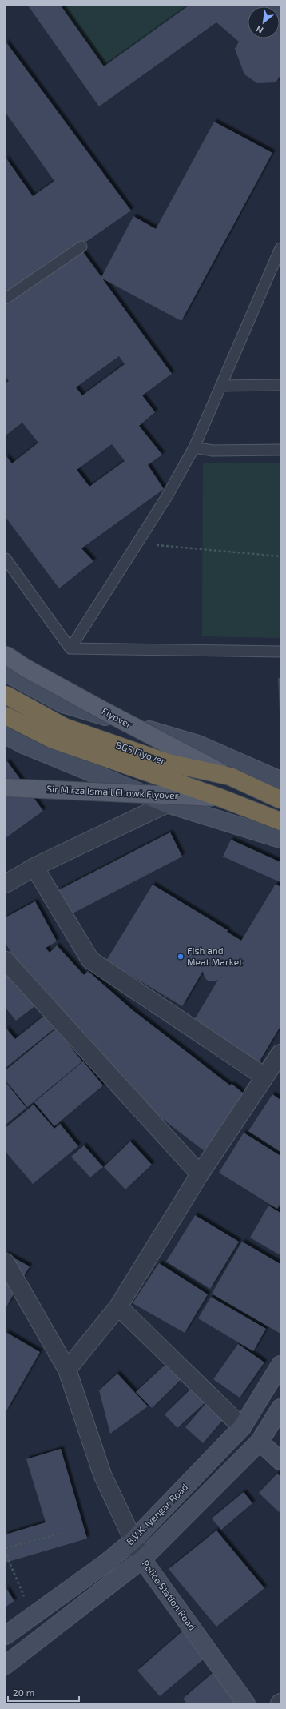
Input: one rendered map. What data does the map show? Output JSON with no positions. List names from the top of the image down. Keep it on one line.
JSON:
{"streets":{"highway":["BGS Flyover"],"main road":["Flyover","Sir Mirza Ismail Chowk Flyover"],"street":["B.V.K. Iyengar Road","Police Station Road"]},"crossings":[["Flyover","BGS Flyover"],["BGS Flyover","Sir Mirza Ismail Chowk Flyover"],["B.V.K. Iyengar Road","Police Station Road"]],"places":["Fish and Meat Market"],"scale_bar":"20 m","north":"bottom left"}
